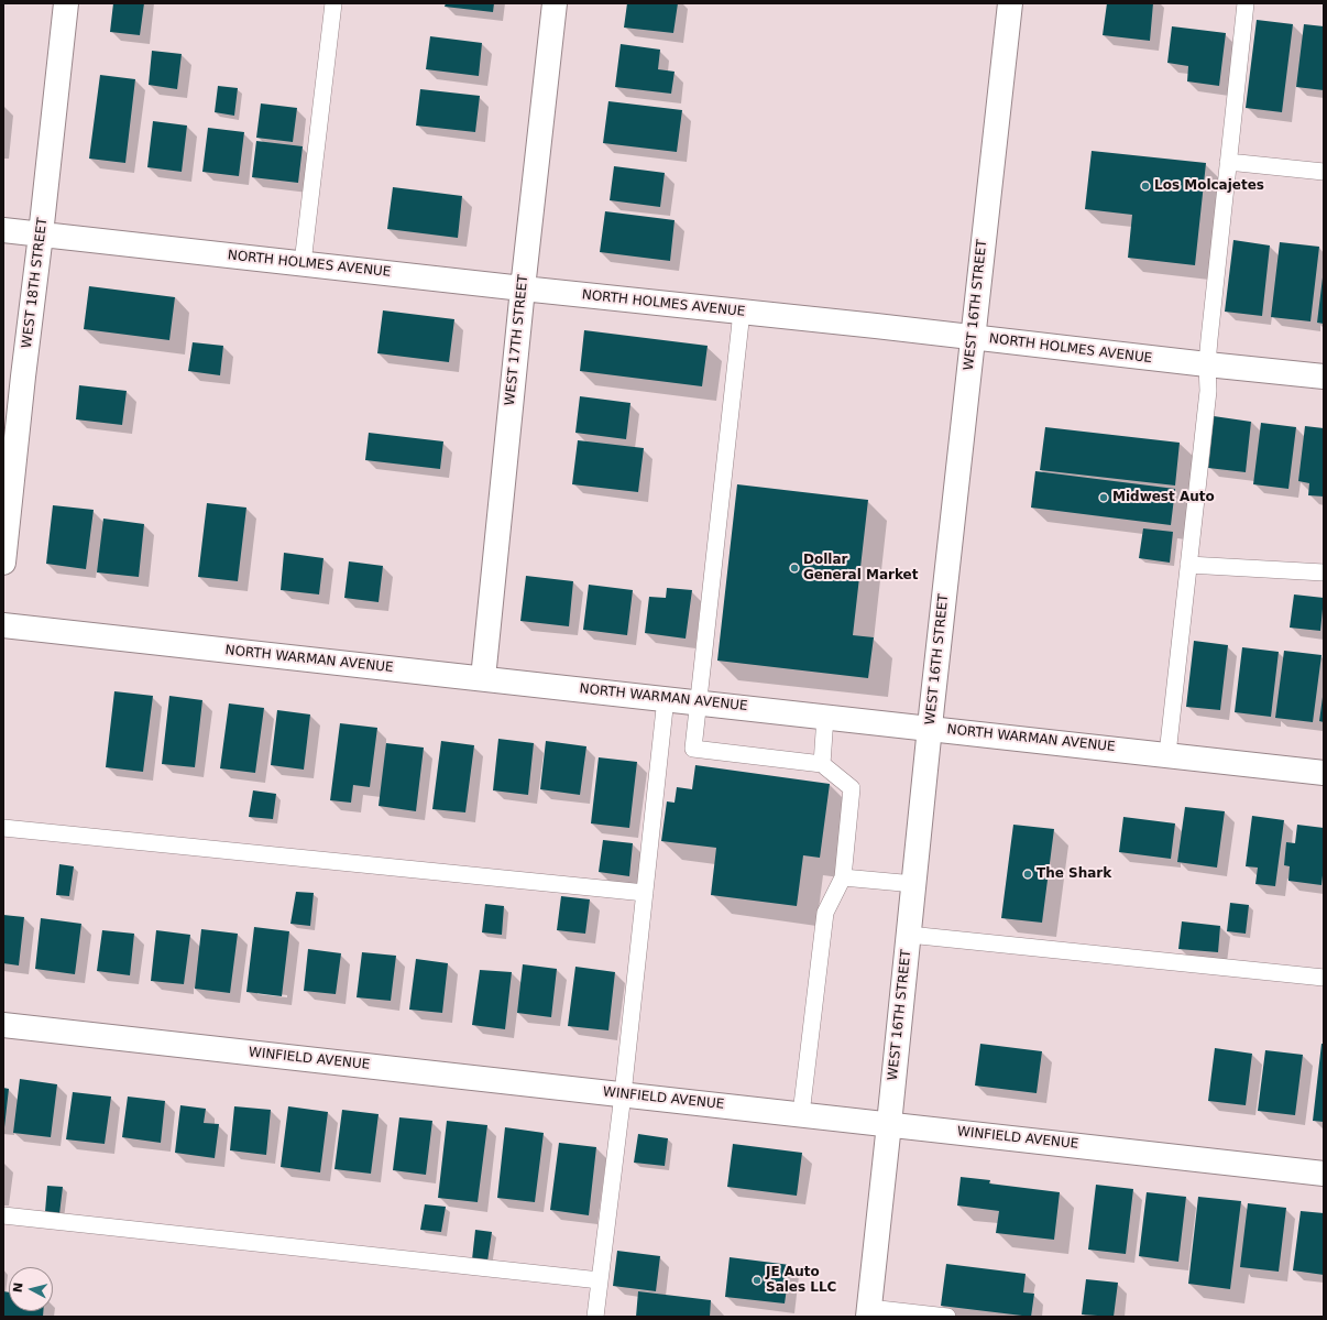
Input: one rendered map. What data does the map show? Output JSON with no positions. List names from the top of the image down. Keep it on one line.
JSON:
{"streets":{"street":["NORTH HOLMES AVENUE","WEST 18TH STREET","WEST 16TH STREET","WEST 17TH STREET","NORTH WARMAN AVENUE","WINFIELD AVENUE"]},"crossings":[["NORTH HOLMES AVENUE","WEST 18TH STREET"],["NORTH HOLMES AVENUE","WEST 16TH STREET"],["NORTH HOLMES AVENUE","WEST 17TH STREET"],["WEST 16TH STREET","NORTH WARMAN AVENUE"],["WEST 16TH STREET","WINFIELD AVENUE"],["WEST 17TH STREET","NORTH WARMAN AVENUE"]],"places":["Los Molcajetes","Midwest Auto","Dollar General Market","The Shark","JE Auto Sales LLC"],"north":"left"}
